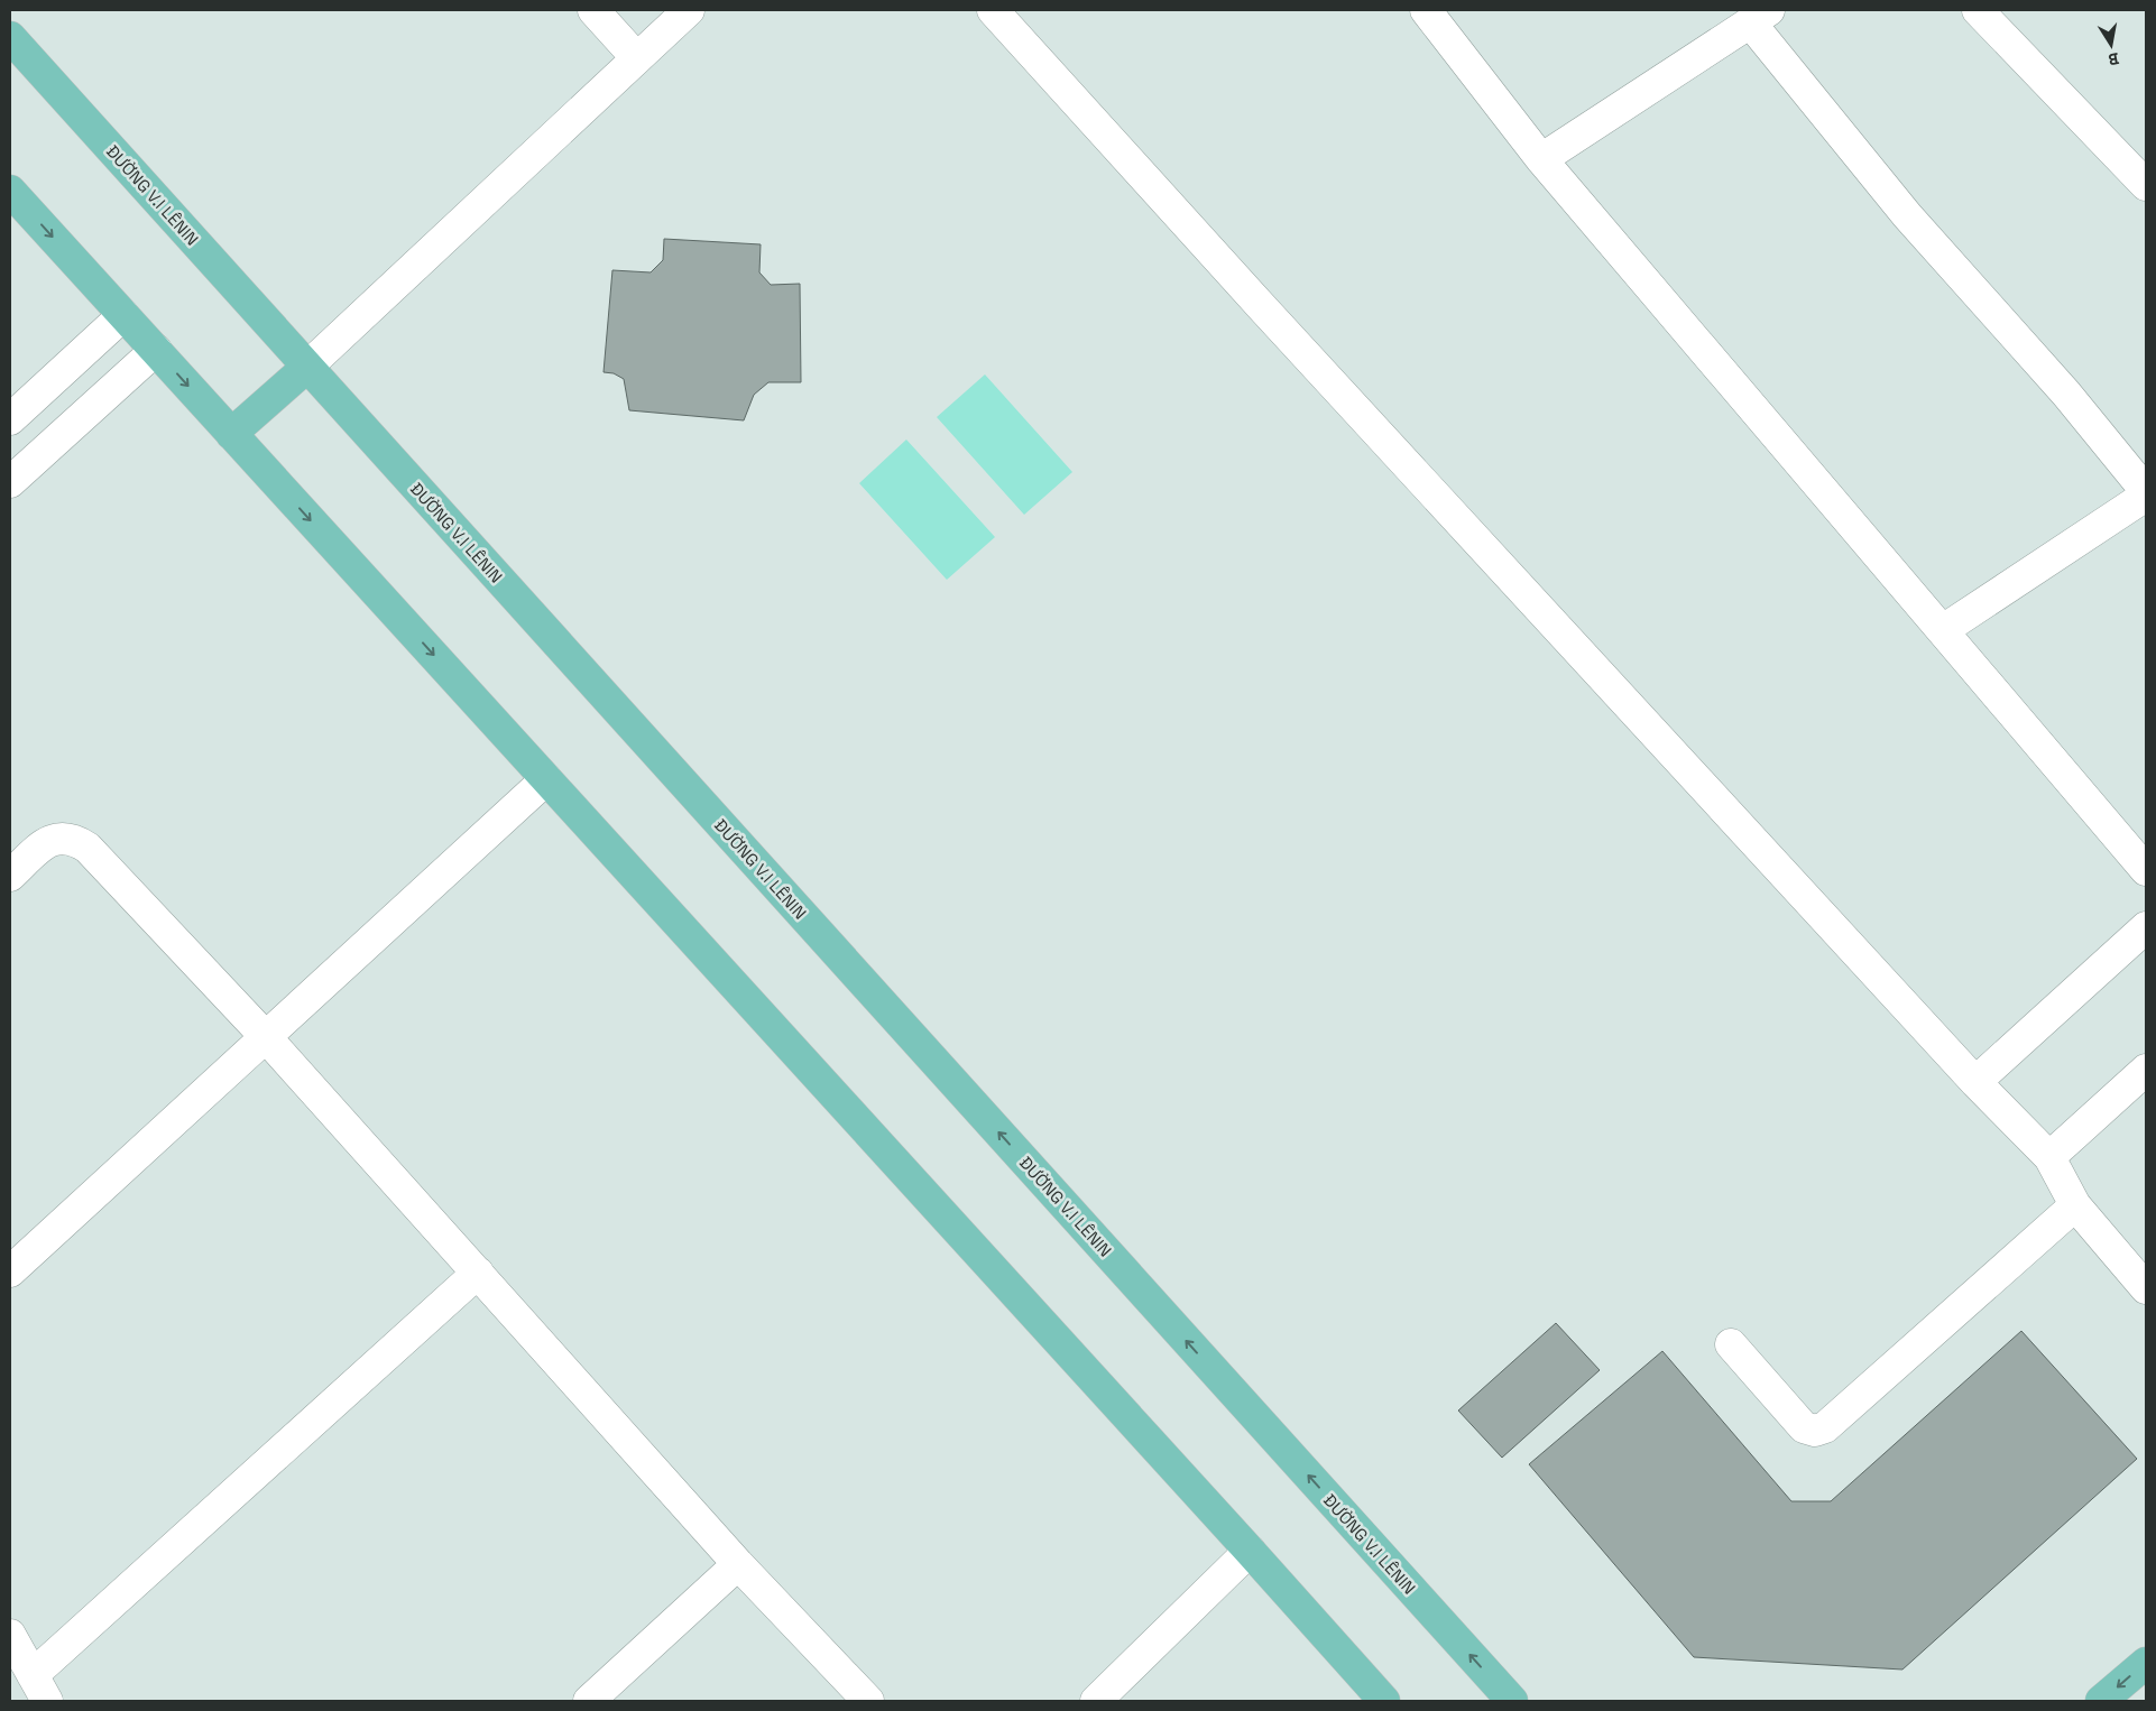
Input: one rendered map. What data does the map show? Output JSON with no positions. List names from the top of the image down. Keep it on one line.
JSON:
{"streets":{"main road":["ĐƯỜNG V.I LÊNIN"]},"north":"bottom"}
